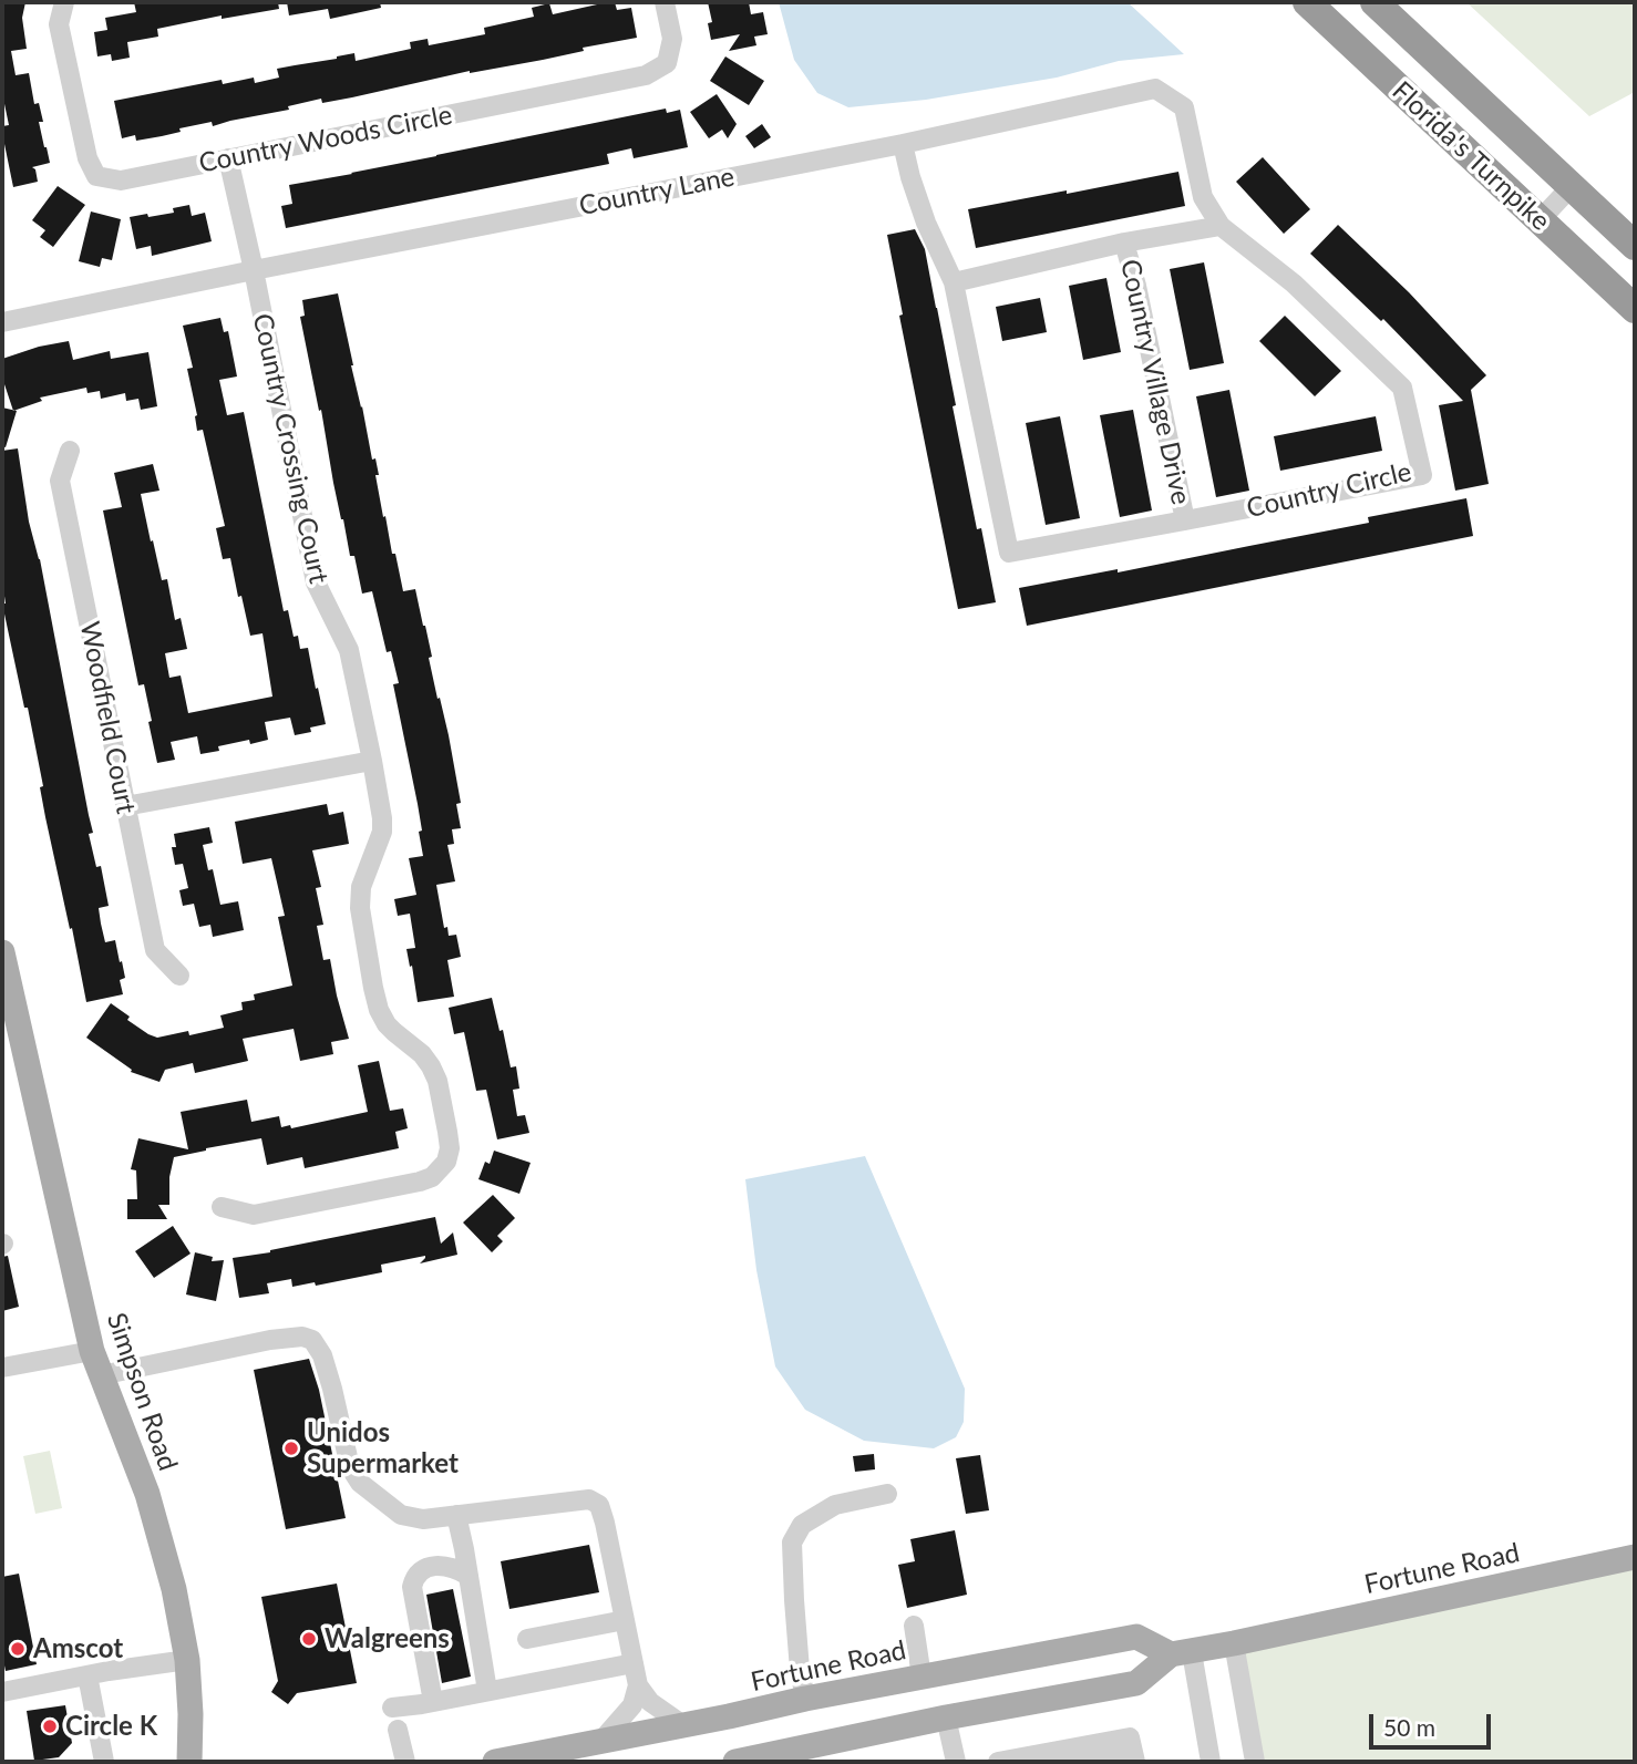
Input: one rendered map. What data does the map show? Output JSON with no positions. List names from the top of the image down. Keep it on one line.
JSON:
{"streets":{"highway":["Florida's Turnpike"],"main road":["Simpson Road","Fortune Road"],"street":["Country Woods Circle","Country Lane","Country Village Drive","Country Crossing Court","Country Circle","Woodfield Court"]},"crossings":[["Country Woods Circle","Country Crossing Court"],["Country Lane","Country Crossing Court"],["Country Lane","Country Circle"],["Country Village Drive","Country Circle"]],"places":["Unidos Supermarket","Walgreens","Amscot","Circle K"],"scale_bar":"50 m"}
